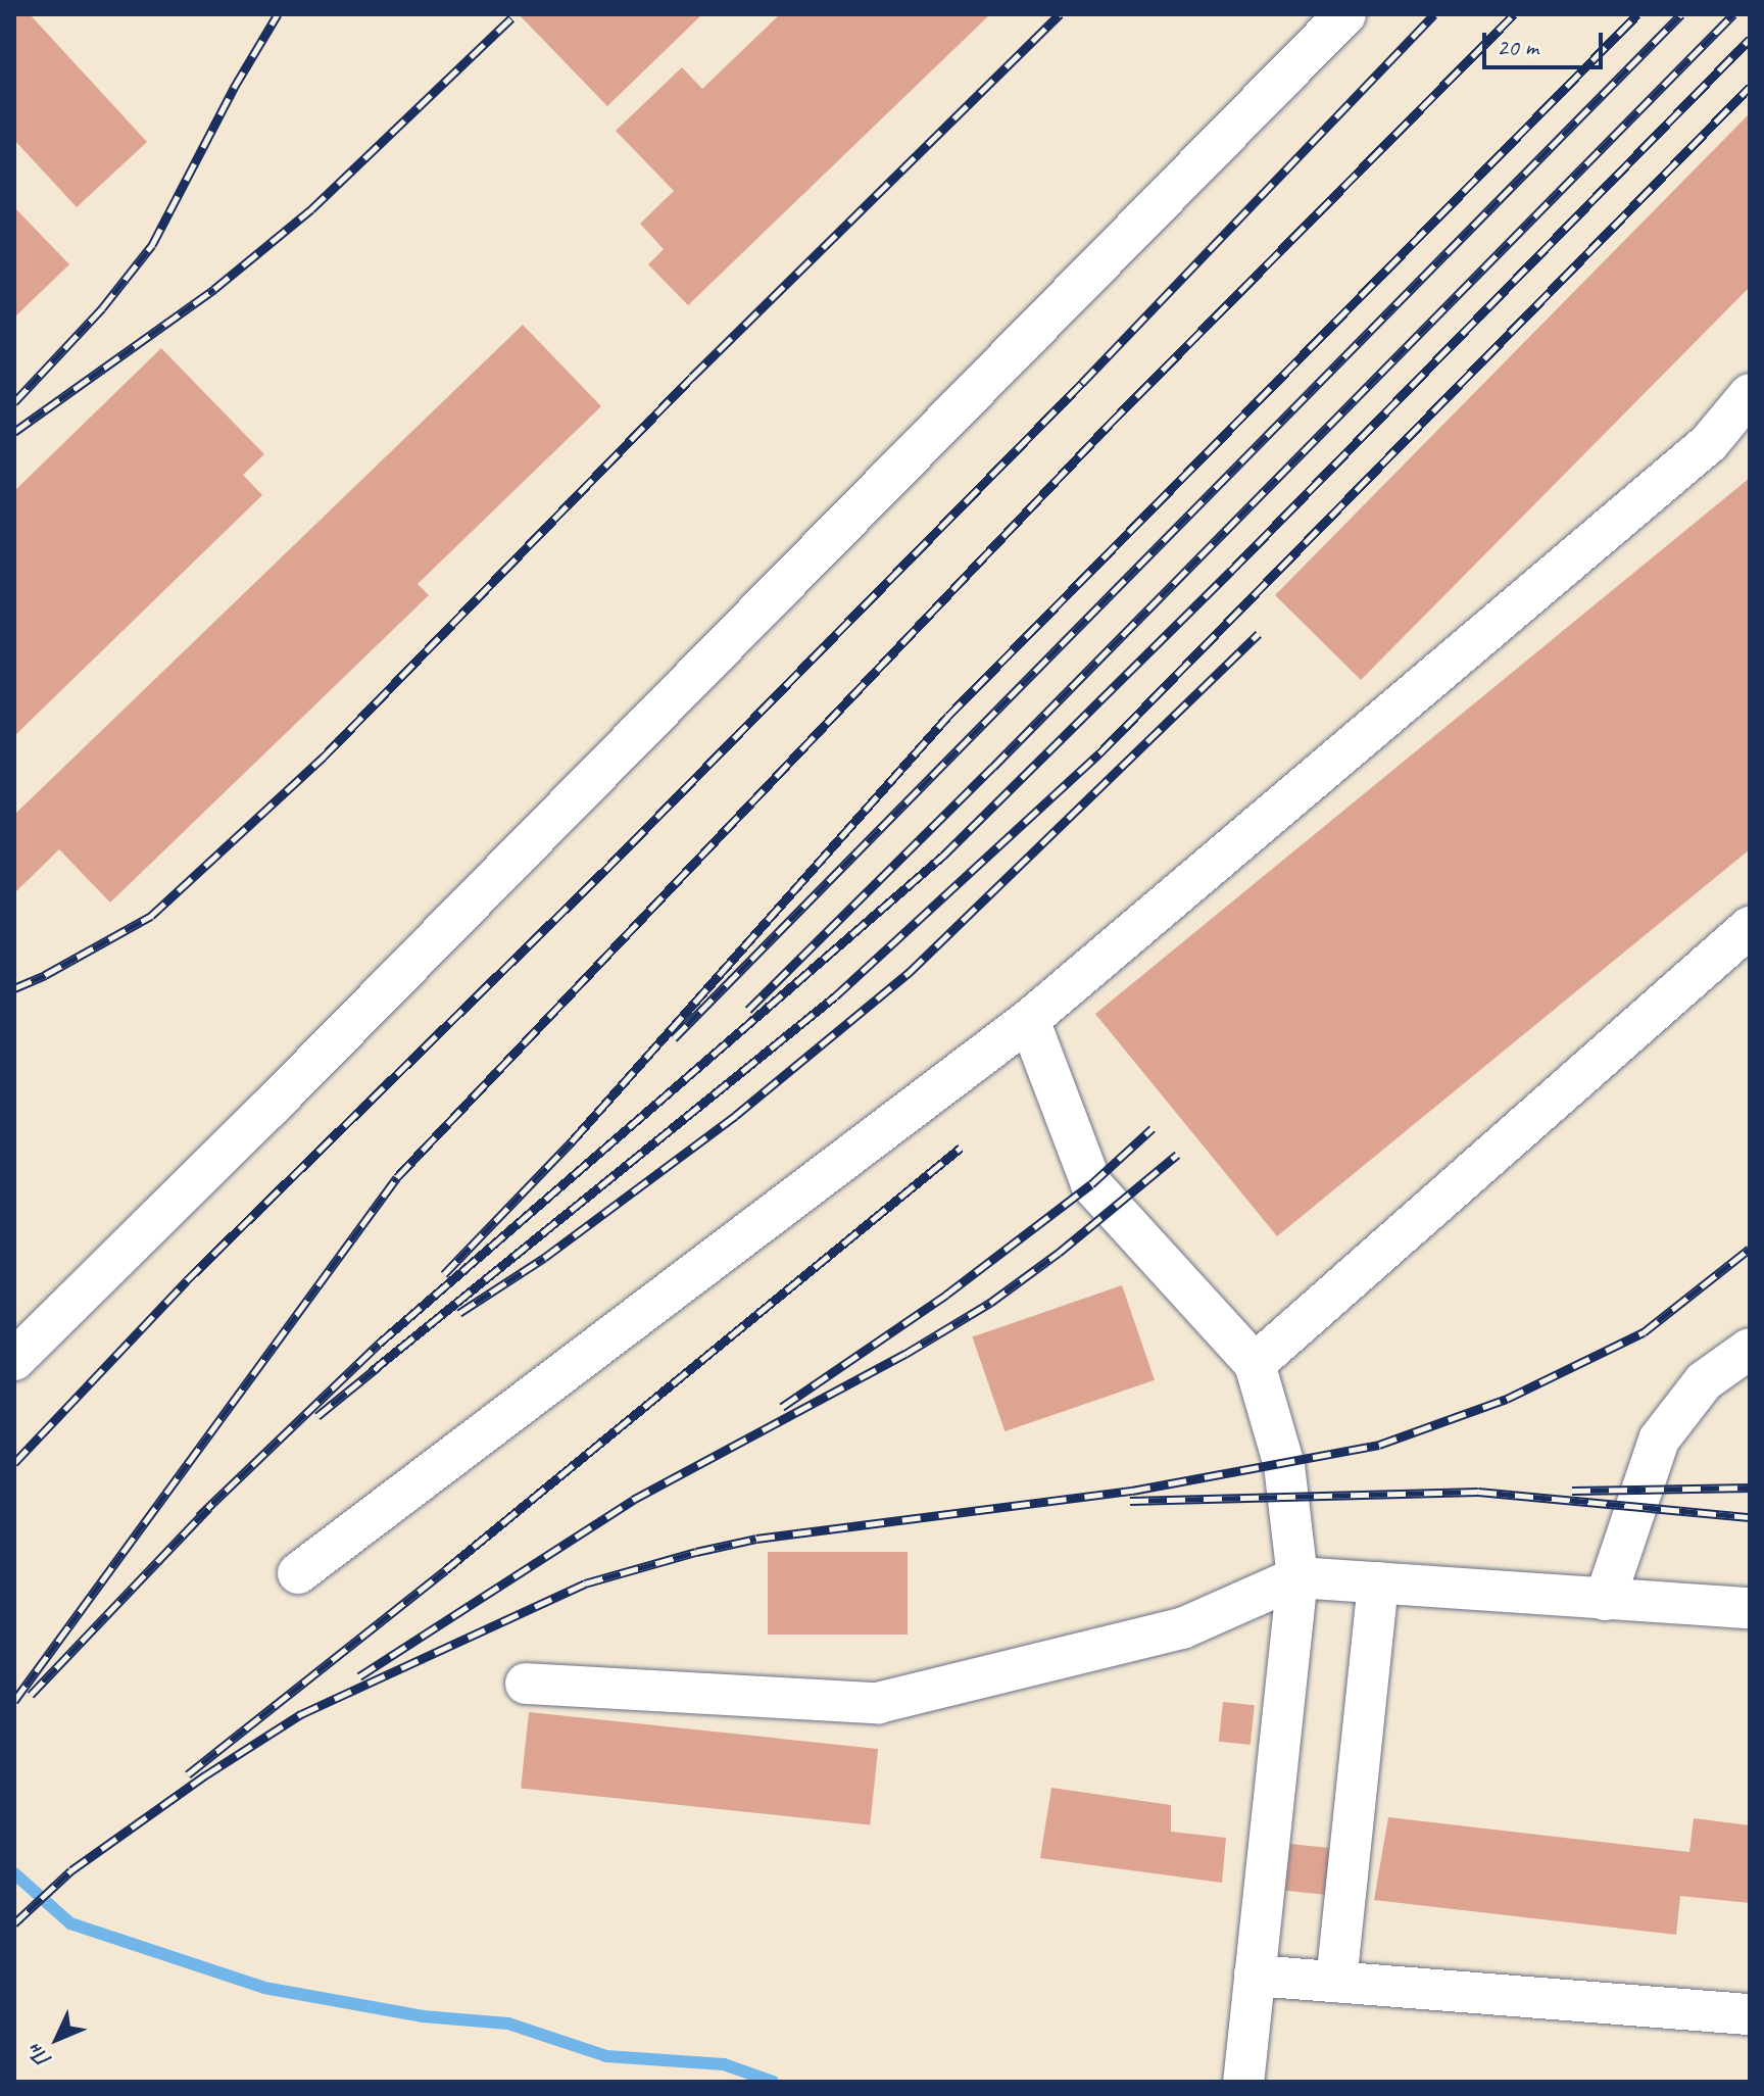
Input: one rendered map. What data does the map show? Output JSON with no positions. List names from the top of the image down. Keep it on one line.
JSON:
{"scale_bar":"20 m","north":"bottom left"}
